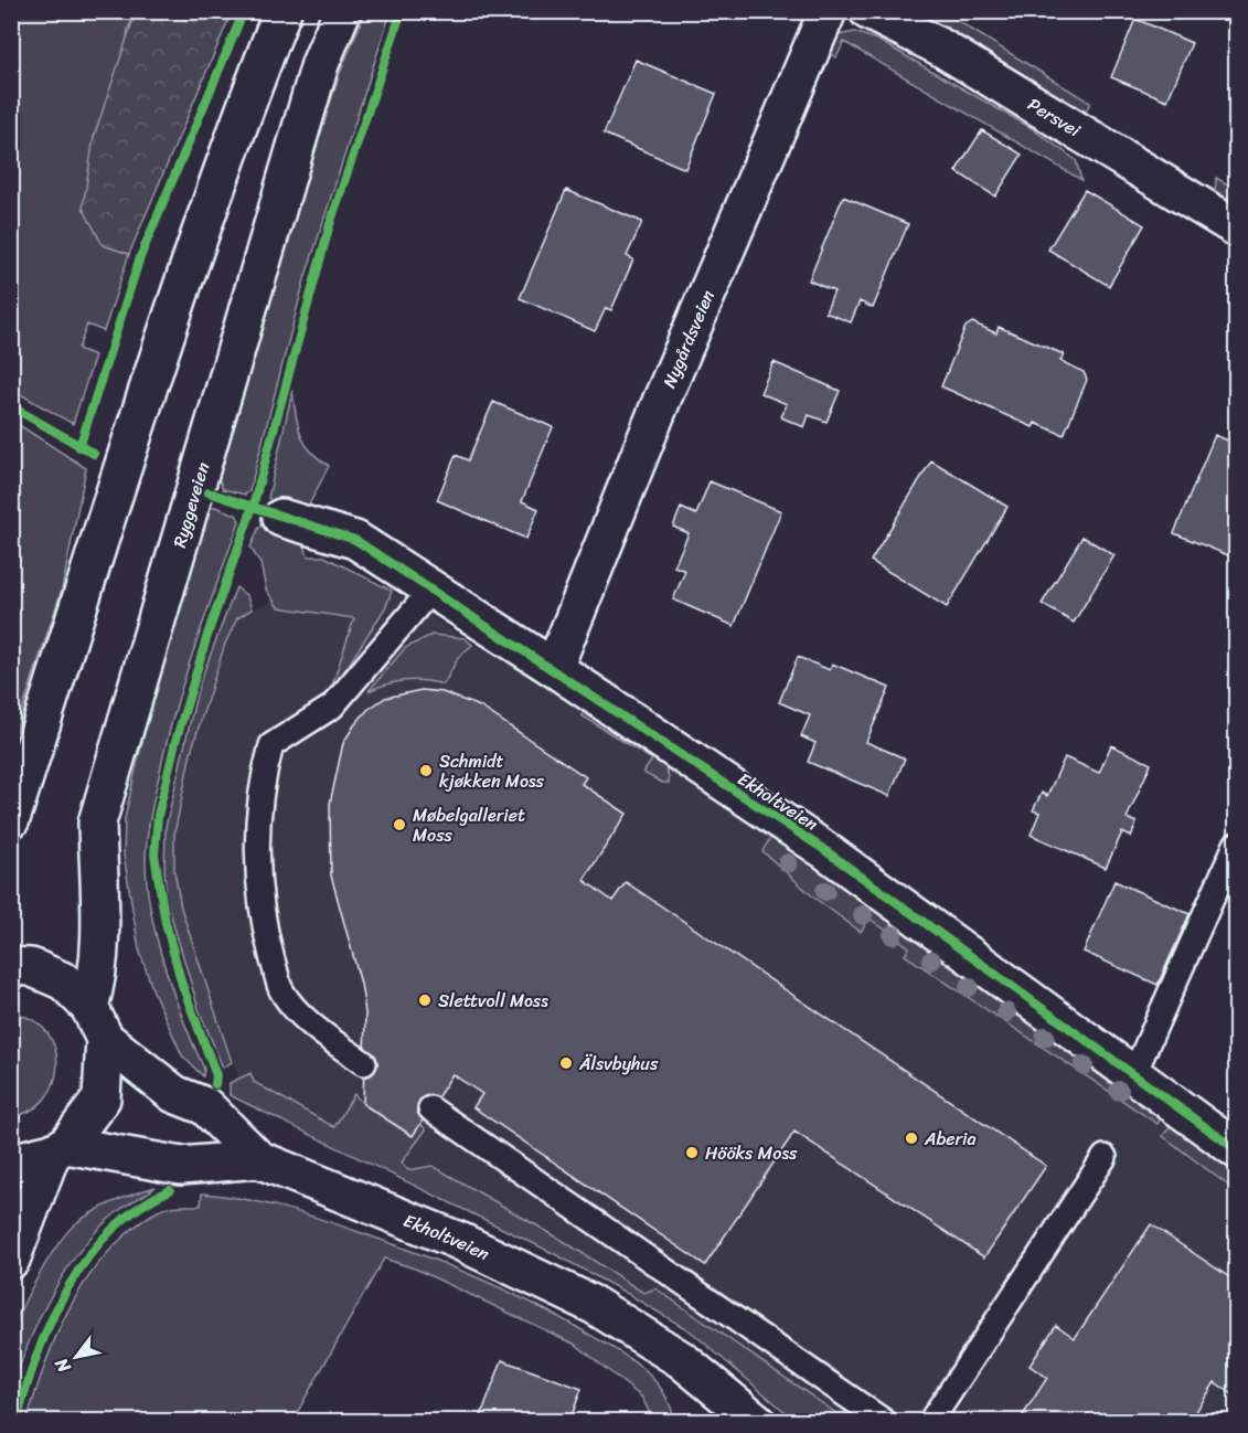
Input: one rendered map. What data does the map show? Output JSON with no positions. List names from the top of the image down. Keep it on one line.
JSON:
{"streets":{"street":["Persvei","Nygårdsveien","Ryggeveien","Ekholtveien"]},"crossings":[["Nygårdsveien","Ekholtveien"]],"places":["Schmidt kjøkken Moss","Møbelgalleriet Moss","Slettvoll Moss","Älsvbyhus","Aberia","Hööks Moss"],"north":"bottom left"}
